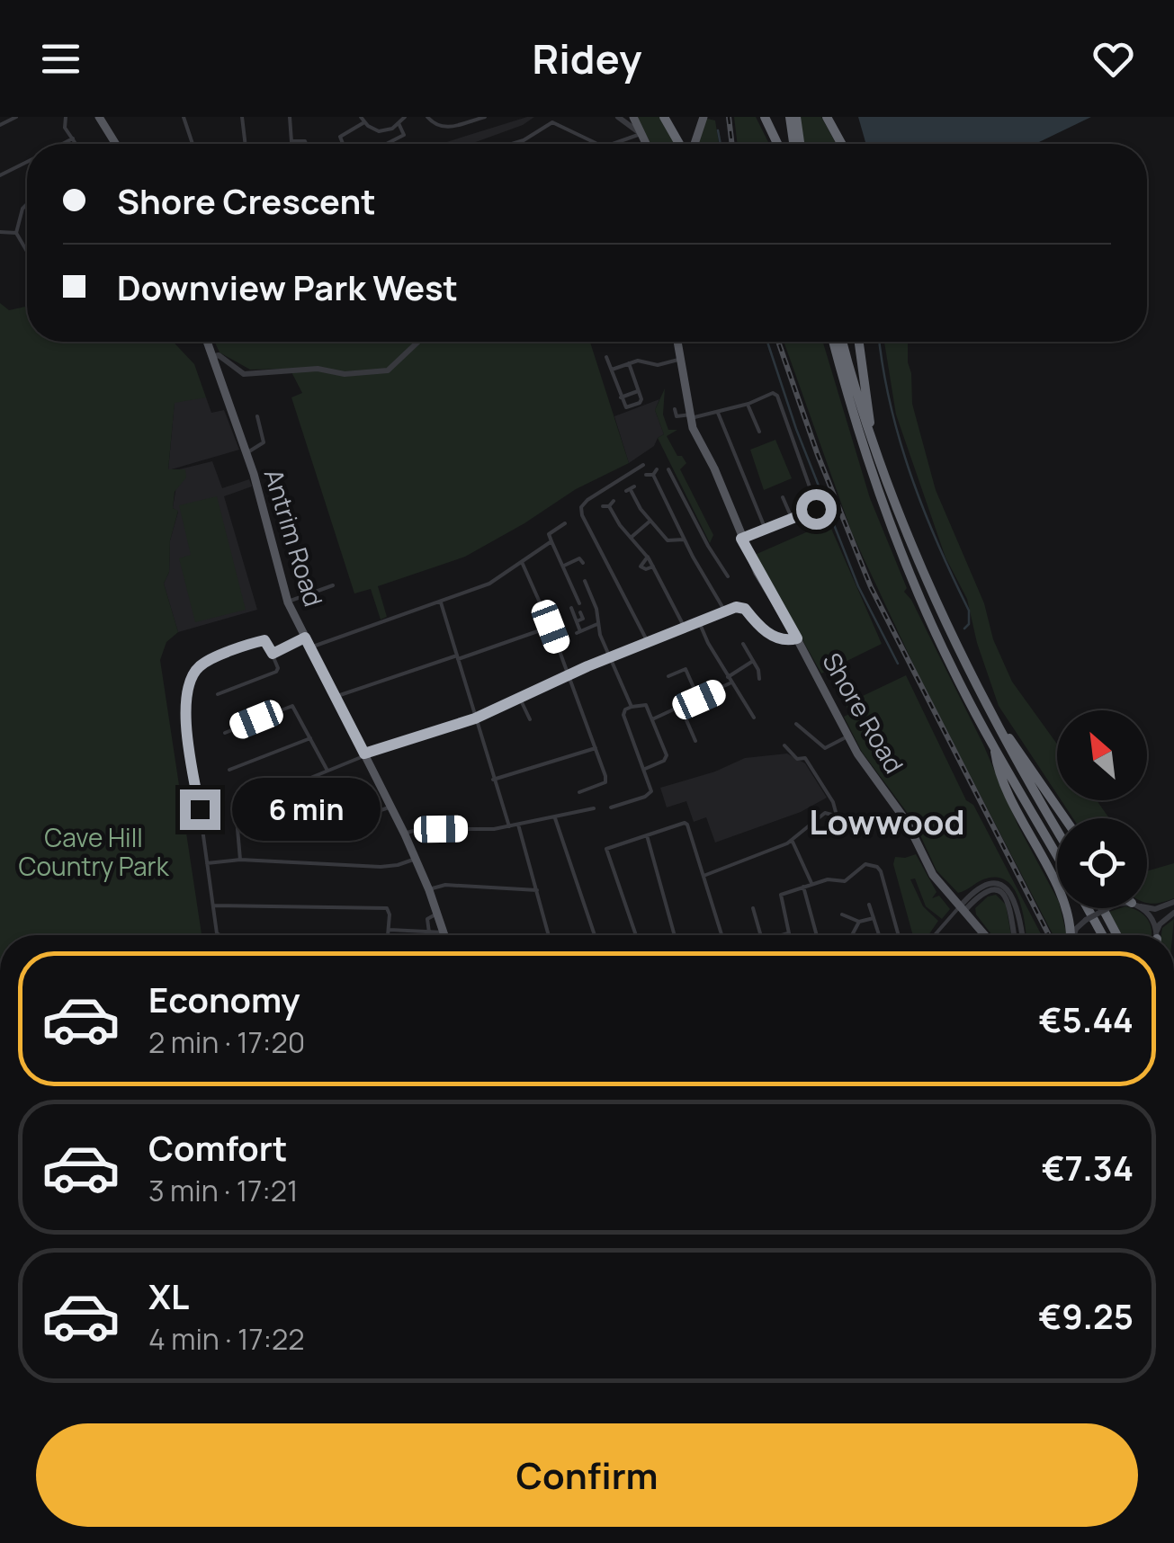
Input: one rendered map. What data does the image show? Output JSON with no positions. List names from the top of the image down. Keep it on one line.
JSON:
{"streets":{"main road":["Antrim Road","Shore Road"]},"districts":["Lowwood"],"parks":["Cave Hill Country Park"],"north":"top left","page":{"header":"Ridey","banner":["Shore Crescent","Downview Park West"],"bubble":"6 min","list":[{"name":"Economy","note":"2 min · 17:20","value":"€5.44"},{"name":"Comfort","note":"3 min · 17:21","value":"€7.34"},{"name":"XL","note":"4 min · 17:22","value":"€9.25"}],"buttons":"Confirm"}}
